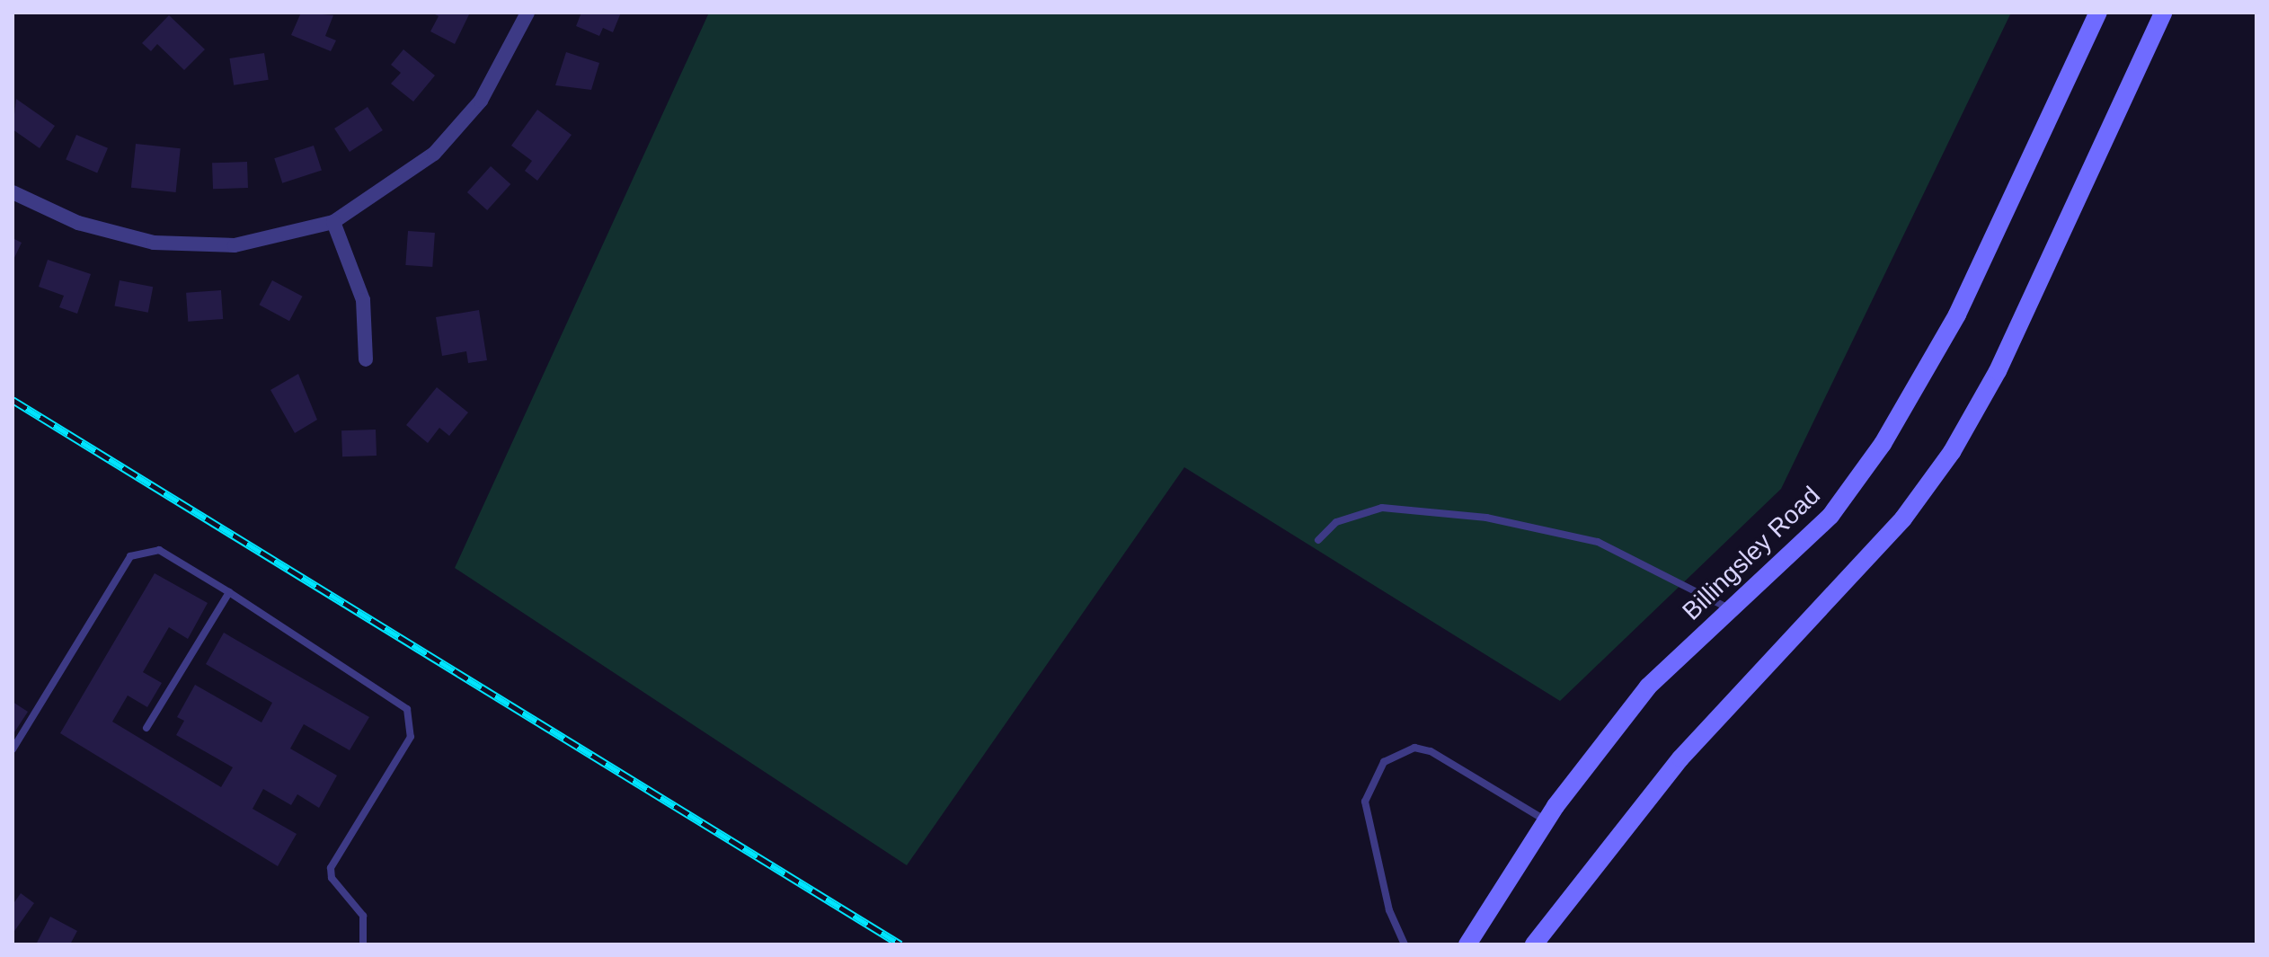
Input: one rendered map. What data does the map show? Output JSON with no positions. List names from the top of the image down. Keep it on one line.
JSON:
{"streets":{"main road":["Billingsley Road"]}}
